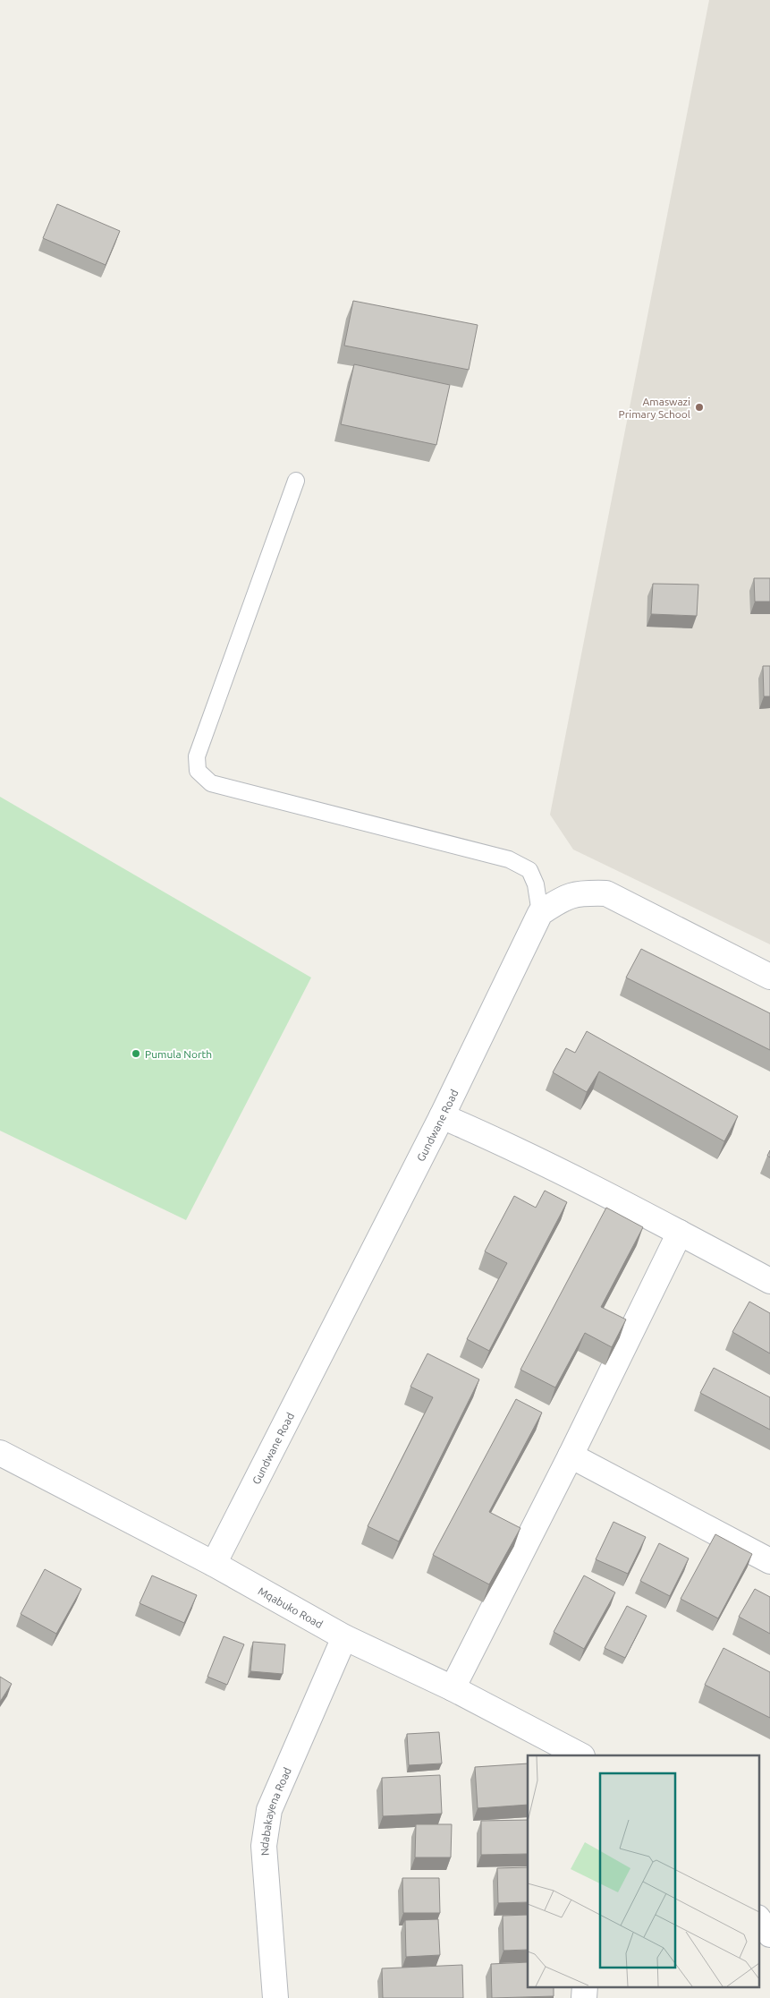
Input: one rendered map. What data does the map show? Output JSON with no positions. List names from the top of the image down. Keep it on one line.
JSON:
{"streets":{"street":["Gundwane Road","Mqabuko Road","Ndabakayena Road"]},"crossings":[["Gundwane Road","Mqabuko Road"],["Mqabuko Road","Ndabakayena Road"]],"places":["Amaswazi Primary School","Pumula North"]}
